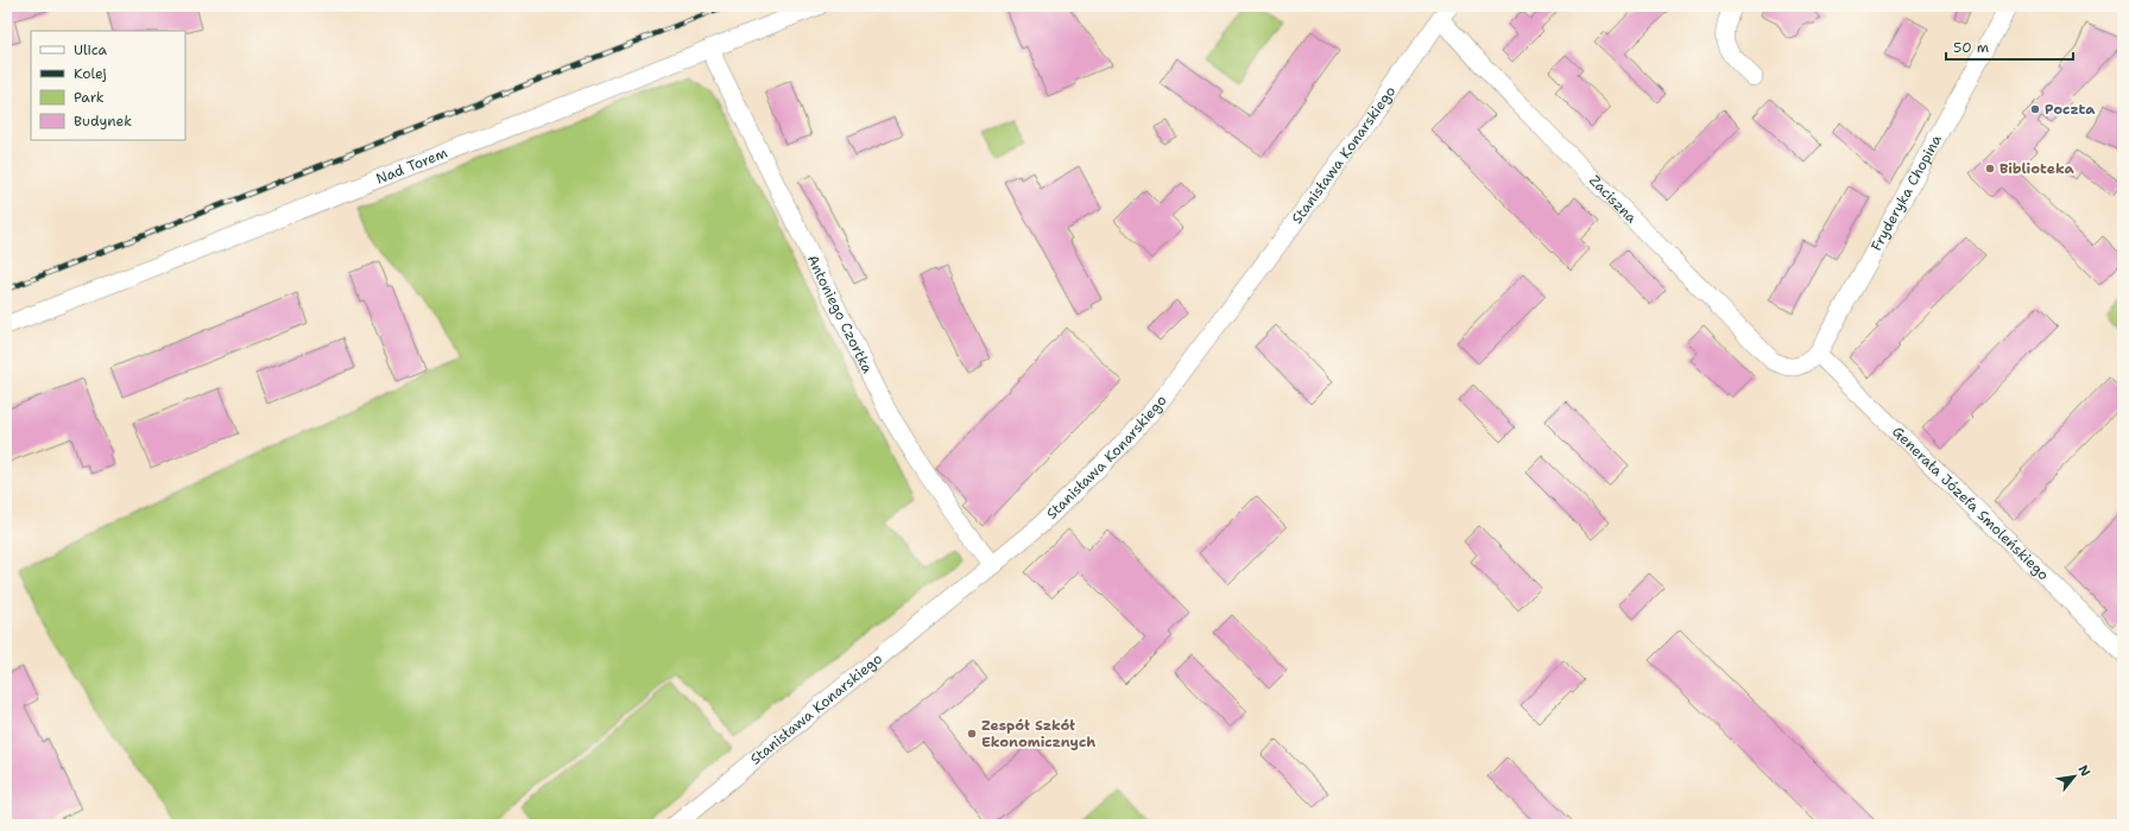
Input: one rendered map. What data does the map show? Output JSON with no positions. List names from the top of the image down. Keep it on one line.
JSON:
{"streets":{"street":["Stanisława Konarskiego","Nad Torem","Fryderyka Chopina","Zaciszna","Antoniego Czortka","Generała Józefa Smoleńskiego"]},"crossings":[["Stanisława Konarskiego","Zaciszna"],["Stanisława Konarskiego","Antoniego Czortka"],["Nad Torem","Antoniego Czortka"],["Fryderyka Chopina","Zaciszna"],["Fryderyka Chopina","Generała Józefa Smoleńskiego"],["Zaciszna","Generała Józefa Smoleńskiego"]],"places":["Poczta","Biblioteka","Zespół Szkół Ekonomicznych"],"legend":["Ulica","Kolej","Park","Budynek"],"scale_bar":"50 m","north":"top right"}
